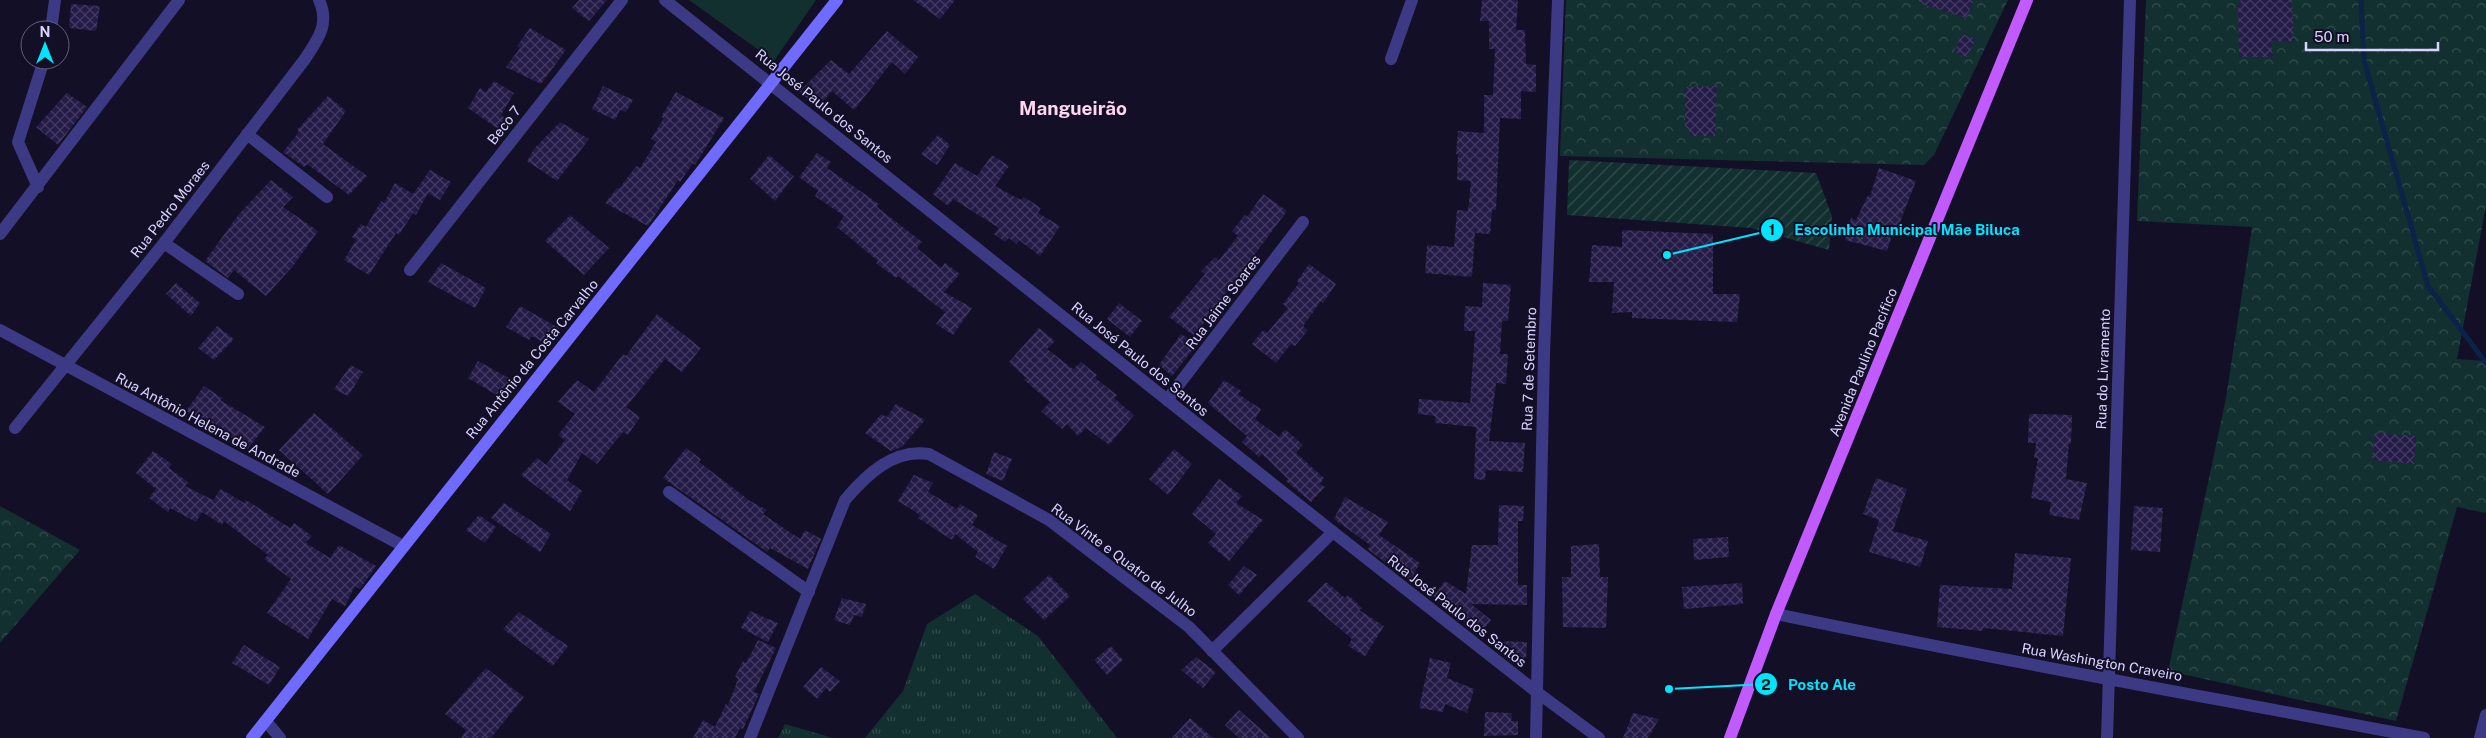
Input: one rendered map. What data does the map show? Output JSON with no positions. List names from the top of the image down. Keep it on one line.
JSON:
{"streets":{"main road":["Avenida Paulino Pacífico"],"street":["Rua José Paulo dos Santos","Beco 7","Rua Pedro Moraes","Rua Jaime Soares","Rua Antônio da Costa Carvalho","Rua 7 de Setembro","Rua do Livramento","Rua Antônio Helena de Andrade","Rua Vinte e Quatro de Julho","Rua Washington Craveiro"]},"crossings":[["Rua José Paulo dos Santos","Rua Jaime Soares"],["Rua José Paulo dos Santos","Rua Antônio da Costa Carvalho"],["Rua José Paulo dos Santos","Rua 7 de Setembro"],["Rua Pedro Moraes","Rua Antônio Helena de Andrade"],["Rua Antônio da Costa Carvalho","Rua Antônio Helena de Andrade"],["Avenida Paulino Pacífico","Rua Washington Craveiro"],["Rua do Livramento","Rua Washington Craveiro"]],"districts":["Mangueirão"],"places":["Escolinha Municipal Mãe Biluca","Posto Ale"],"scale_bar":"50 m","north":"top"}
